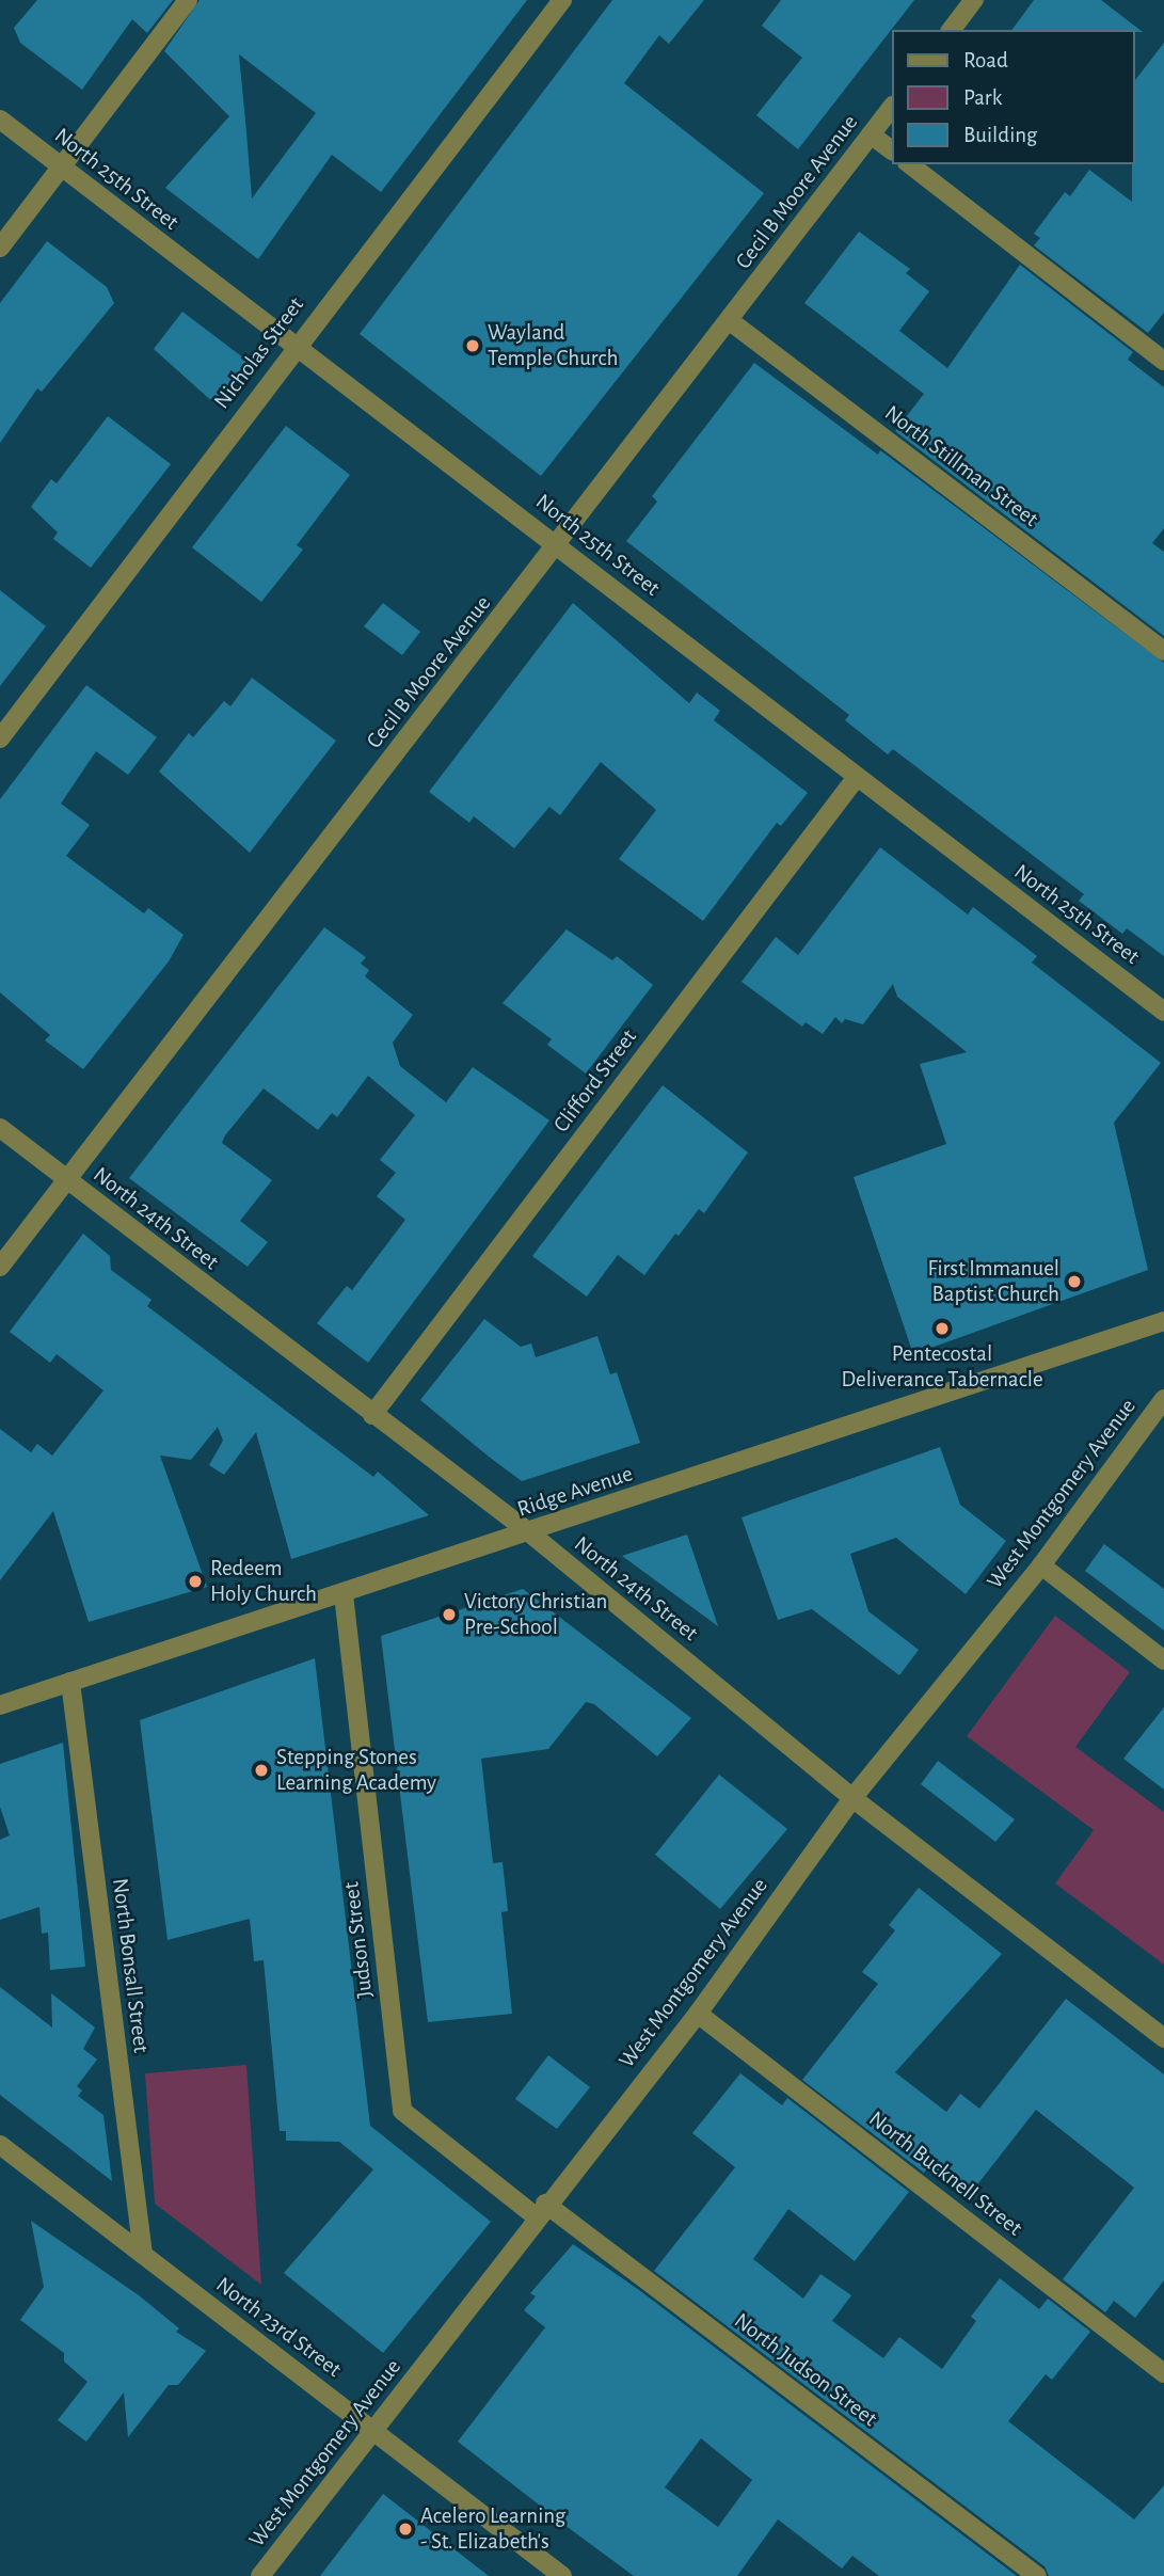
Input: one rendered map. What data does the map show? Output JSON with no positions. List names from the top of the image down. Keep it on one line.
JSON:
{"streets":{"street":["North 25th Street","Cecil B Moore Avenue","Nicholas Street","North Stillman Street","Clifford Street","North 24th Street","Ridge Avenue","West Montgomery Avenue","Judson Street","North Bonsall Street","North Bucknell Street","North 23rd Street","North Judson Street"]},"crossings":[["North 25th Street","Cecil B Moore Avenue"],["North 25th Street","Nicholas Street"],["North 25th Street","Clifford Street"],["Cecil B Moore Avenue","North Stillman Street"],["Cecil B Moore Avenue","North 24th Street"],["Clifford Street","North 24th Street"],["North 24th Street","Ridge Avenue"],["North 24th Street","West Montgomery Avenue"],["Ridge Avenue","Judson Street"],["Ridge Avenue","North Bonsall Street"],["West Montgomery Avenue","Judson Street"],["West Montgomery Avenue","North Bucknell Street"],["West Montgomery Avenue","North 23rd Street"],["West Montgomery Avenue","North Judson Street"],["Judson Street","North Judson Street"],["North Bonsall Street","North 23rd Street"]],"places":["Wayland Temple Church","First Immanuel Baptist Church","Pentecostal Deliverance Tabernacle","Redeem Holy Church","Victory Christian Pre-School","Stepping Stones Learning Academy","Acelero Learning - St. Elizabeth's"],"legend":["Road","Park","Building"]}
